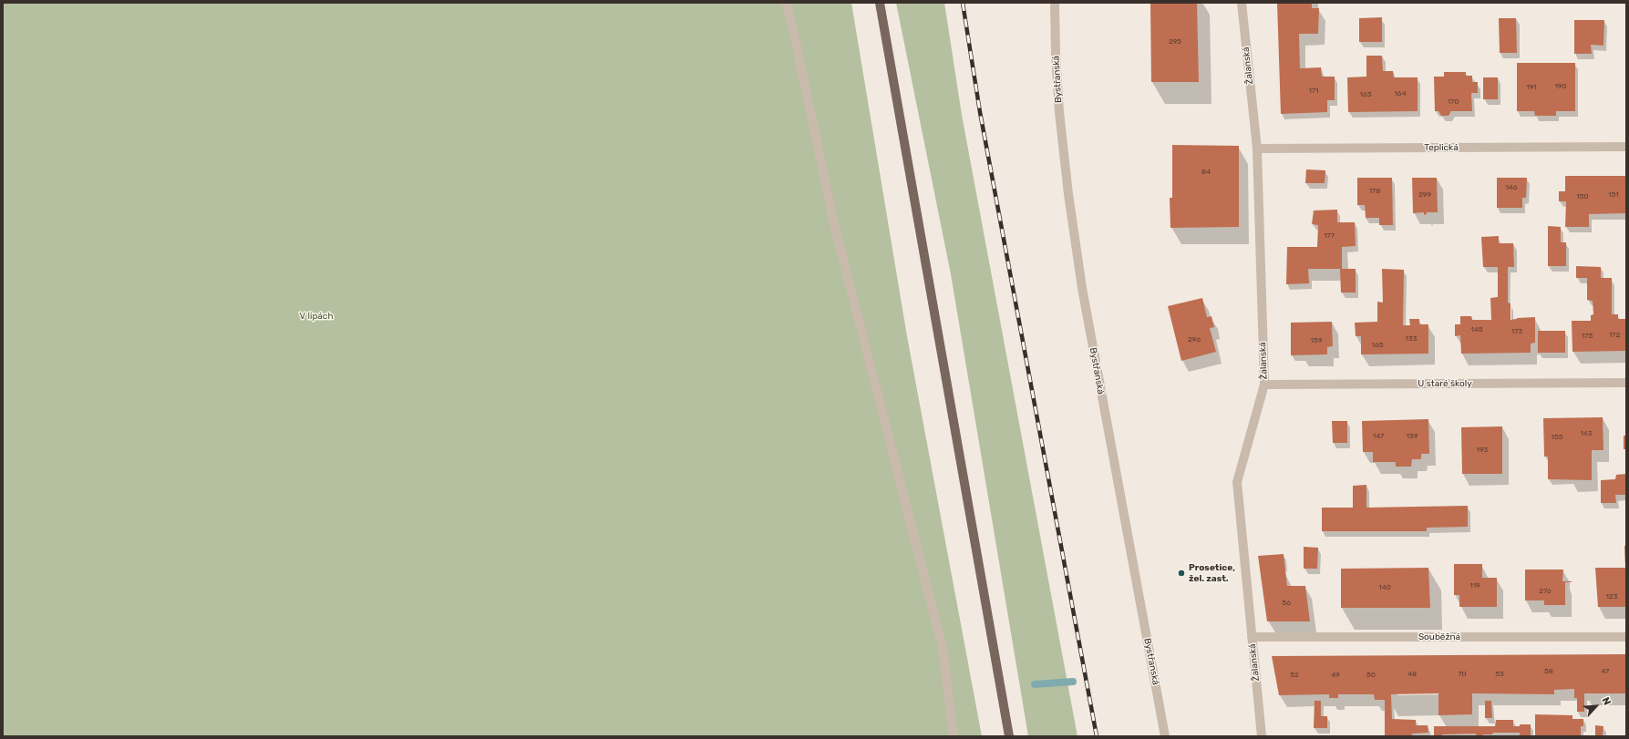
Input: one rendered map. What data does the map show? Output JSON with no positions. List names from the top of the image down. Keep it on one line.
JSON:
{"streets":{"street":["Žalanská","Bystřanská","Teplická","U staré školy","Souběžná"]},"crossings":[["Žalanská","Teplická"],["Žalanská","U staré školy"],["Žalanská","Souběžná"]],"parks":["V lipách"],"places":["Prosetice, žel. zast."],"house_numbers":["295","190","191","171","164","163","170","84","146","178","299","151","150","177","145","173","172","175","133","296","159","165","143","147","139","155","193","119","140","276","123","56","58","47","48","70","53","52","49","50"],"north":"top right"}
